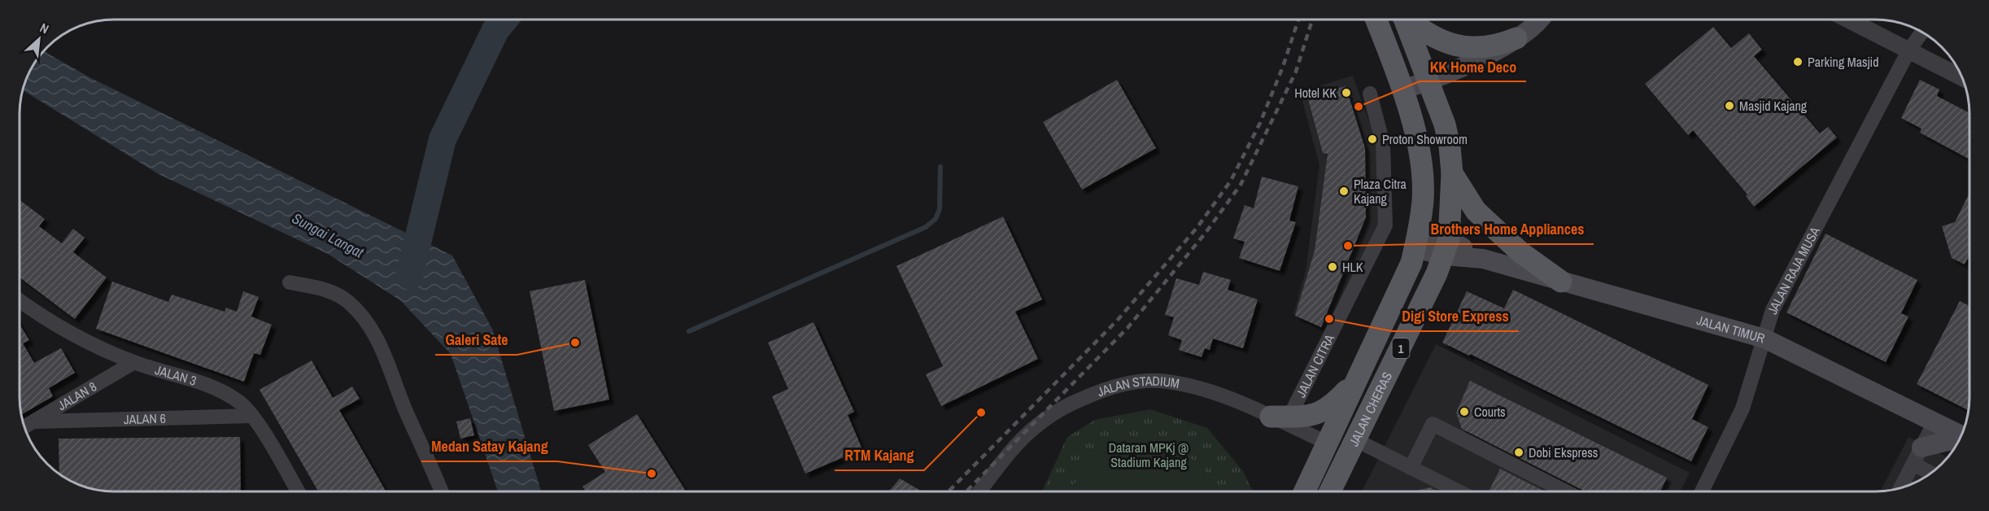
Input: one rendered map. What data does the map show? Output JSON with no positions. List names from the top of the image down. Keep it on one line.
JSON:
{"streets":{"main road":["JALAN TIMUR","1","JALAN CHERAS"],"street":["JALAN RAJA MUSA","JALAN CITRA","JALAN 3","JALAN STADIUM","JALAN 8","JALAN 6"]},"crossings":[["JALAN RAJA MUSA","JALAN TIMUR"],["JALAN TIMUR","JALAN CHERAS"],["JALAN CITRA","JALAN STADIUM"],["JALAN 3","JALAN 8"],["JALAN 3","JALAN 6"],["JALAN STADIUM","JALAN CHERAS"],["JALAN 8","JALAN 6"]],"water":["Sungai Langat"],"parks":["Dataran MPKj @ Stadium Kajang"],"places":["Parking Masjid","Hotel KK","Masjid Kajang","KK Home Deco","Proton Showroom","Plaza Citra Kajang","Brothers Home Appliances","HLK","Digi Store Express","Galeri Sate","Courts","RTM Kajang","Dobi Ekspress","Medan Satay Kajang"],"north":"top right"}
